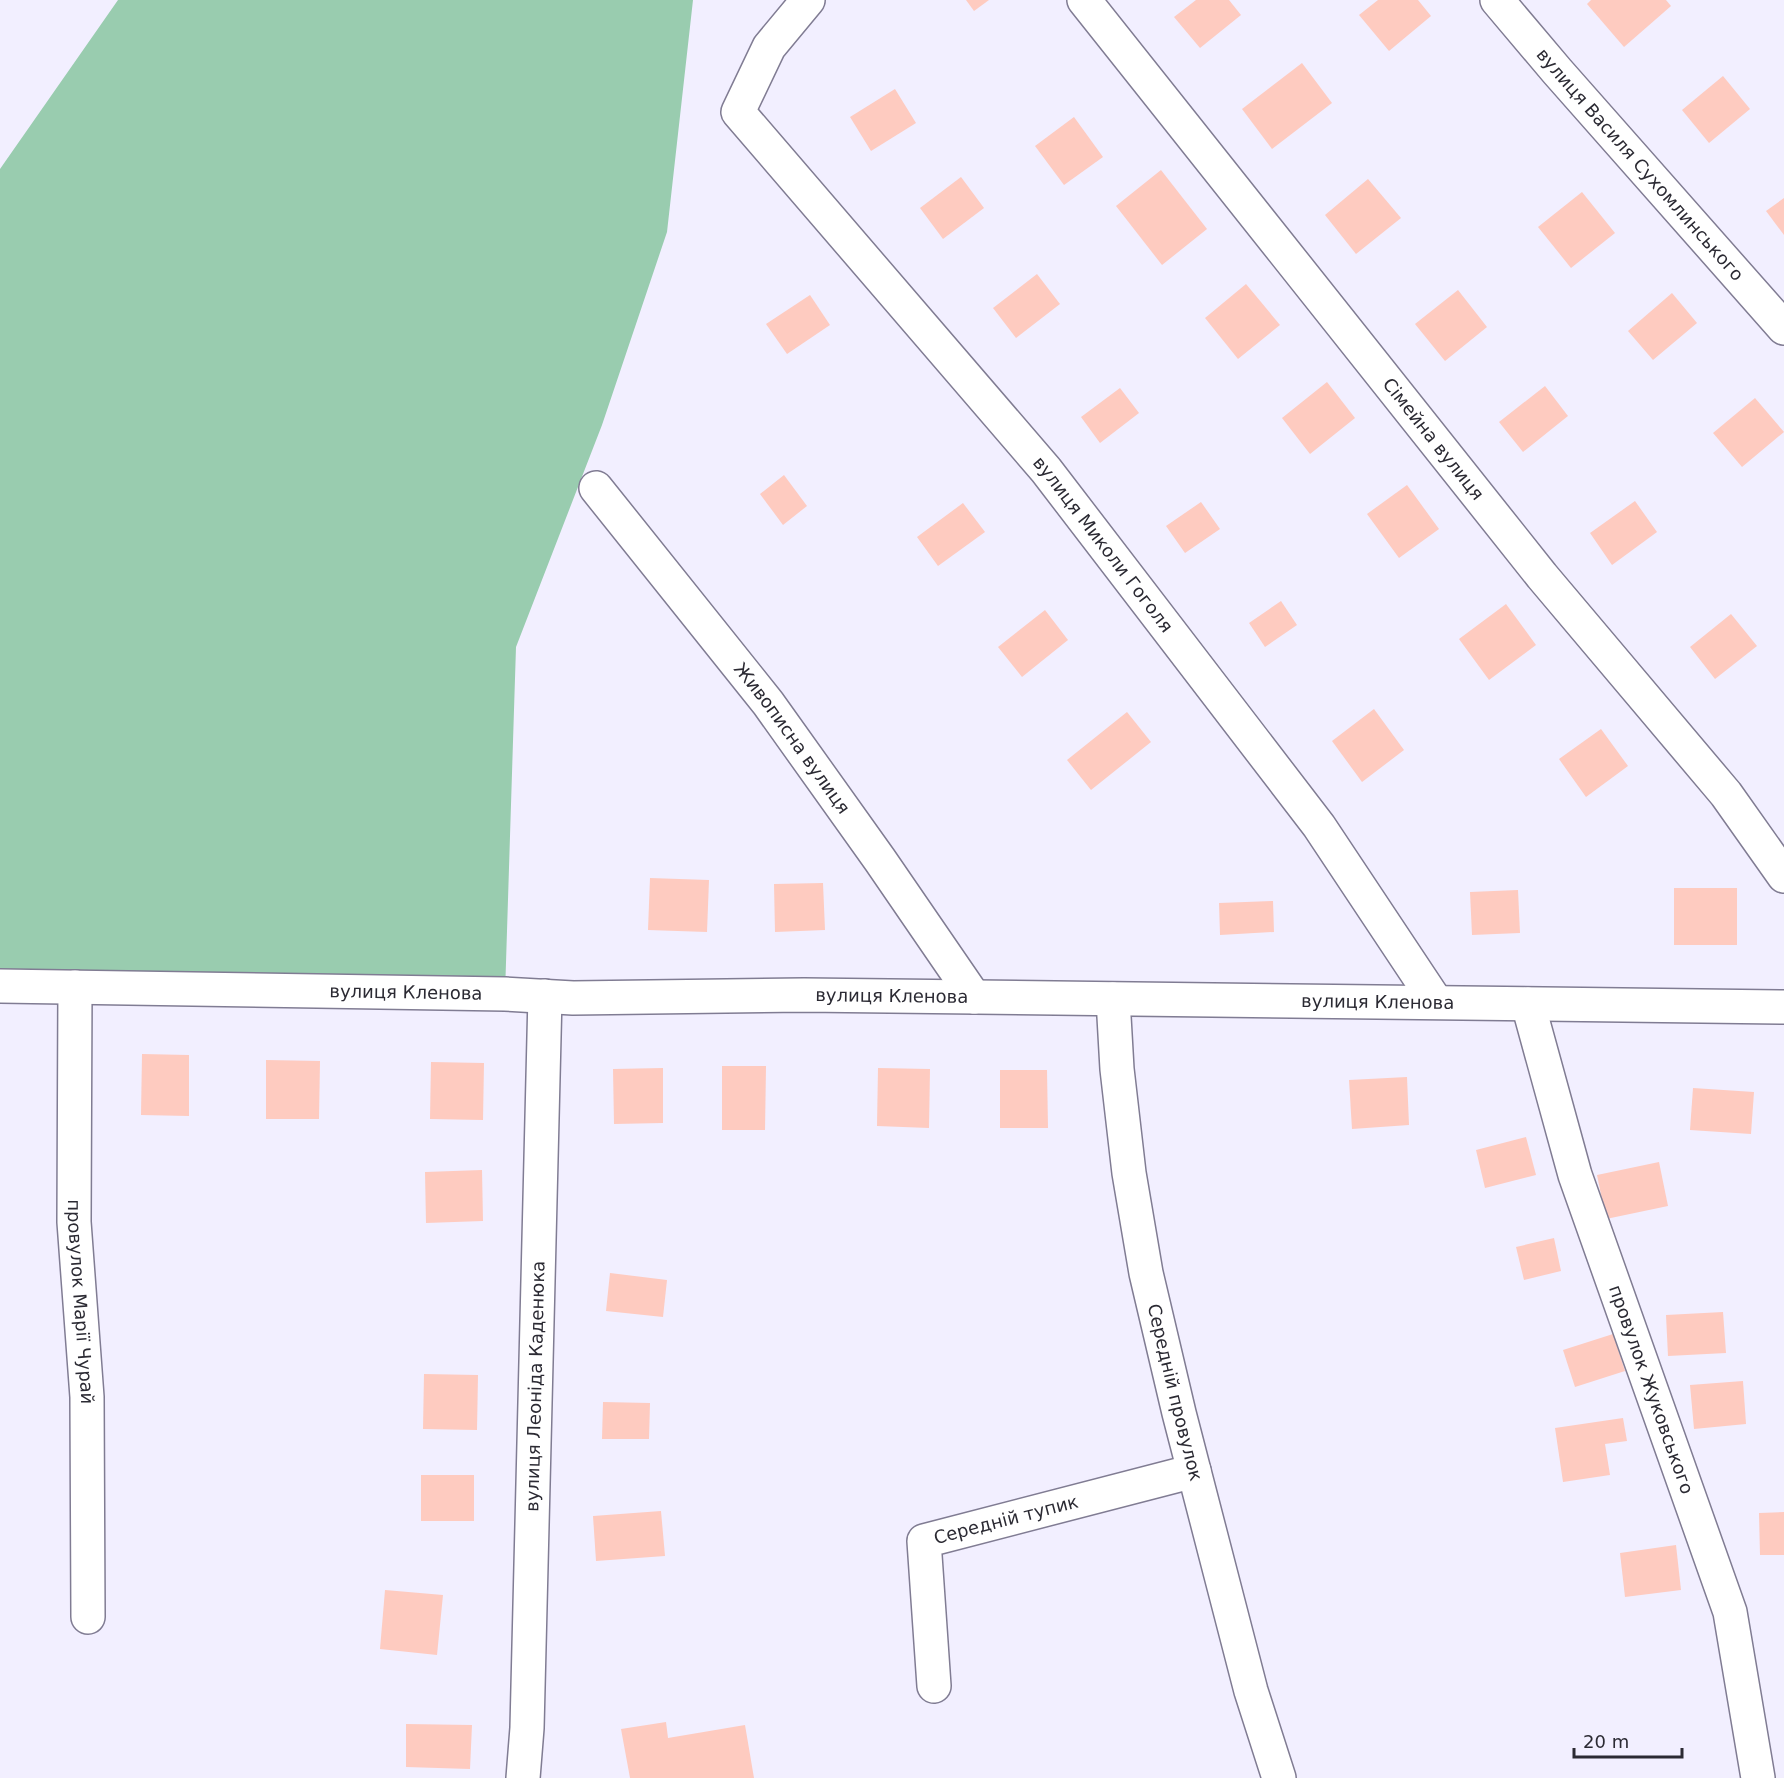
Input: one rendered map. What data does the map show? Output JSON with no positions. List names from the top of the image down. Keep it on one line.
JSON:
{"streets":{"street":["вулиця Василя Сухомлинського","Сімейна вулиця","вулиця Миколи Гоголя","Живописна вулиця","вулиця Кленова","провулок Марії Чурай","вулиця Леоніда Каденюка","провулок Жуковського","Середній провулок","Середній тупик"]},"crossings":[["вулиця Миколи Гоголя","вулиця Кленова"],["Живописна вулиця","вулиця Кленова"],["вулиця Кленова","провулок Марії Чурай"],["вулиця Кленова","вулиця Леоніда Каденюка"],["вулиця Кленова","провулок Жуковського"],["вулиця Кленова","Середній провулок"],["Середній провулок","Середній тупик"]],"scale_bar":"20 m"}
